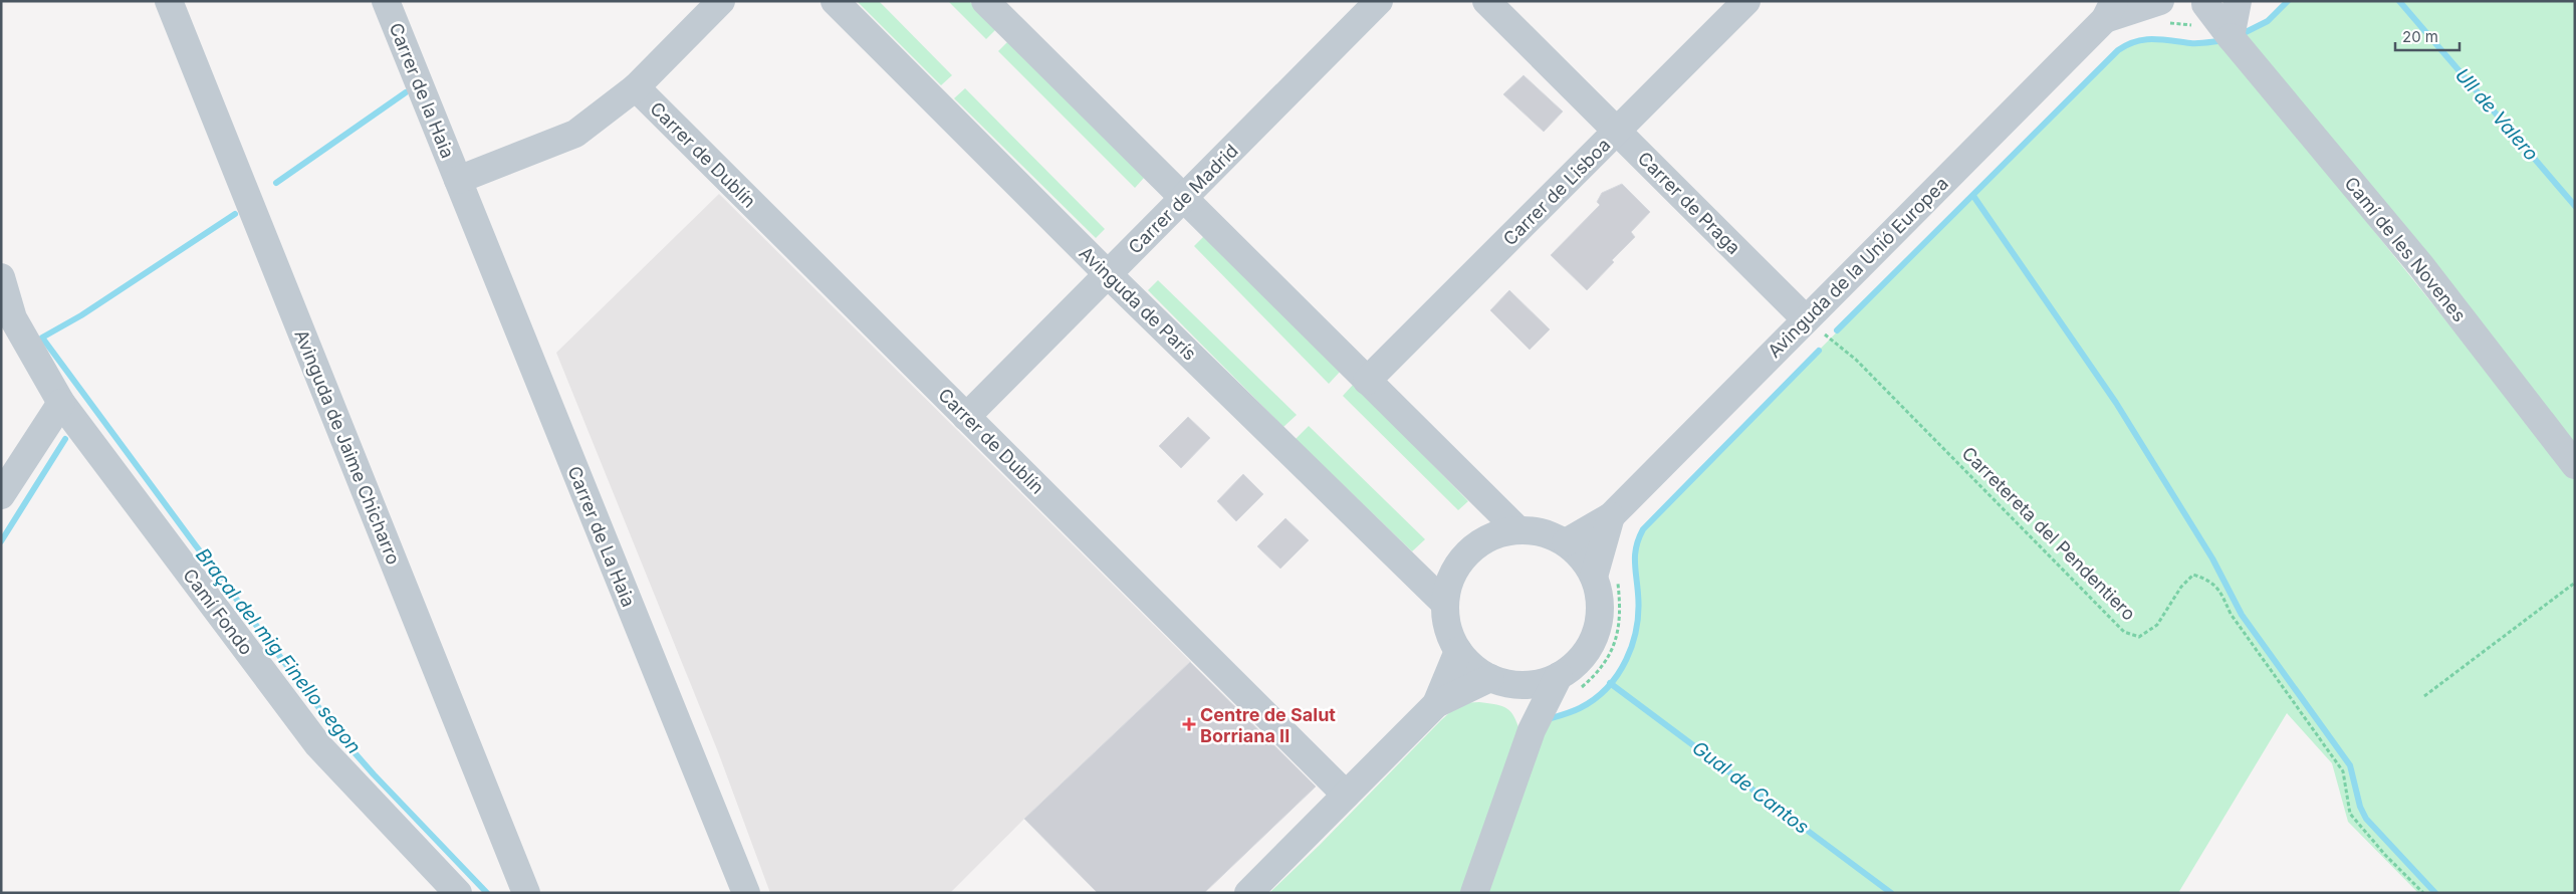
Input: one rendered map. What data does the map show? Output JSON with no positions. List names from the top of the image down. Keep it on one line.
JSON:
{"streets":{"street":["Carrer de la Haia","Carrer de Dublín","Carrer de Lisboa","Carrer de Madrid","Carrer de Praga","Camí de les Novenes","Avinguda de la Unió Europea","Avinguda de París","Avinguda de Jaime Chicharro","Carrer de La Haia","Camí Fondo"],"path":["Carretereta del Pendentiero"]},"crossings":[["Carrer de la Haia","Carrer de La Haia"],["Carrer de Dublín","Carrer de Madrid"],["Carrer de Lisboa","Carrer de Praga"],["Carrer de Madrid","Avinguda de París"],["Carrer de Praga","Avinguda de la Unió Europea"],["Carrer de Praga","Carretereta del Pendentiero"],["Camí de les Novenes","Avinguda de la Unió Europea"],["Avinguda de la Unió Europea","Avinguda de París"],["Avinguda de la Unió Europea","Carretereta del Pendentiero"]],"water":["Ull de Valero","Braçal del mig Finello segon","Gual de Cantos"],"places":{"health":["Centre de Salut Borriana II"]},"scale_bar":"20 m"}
